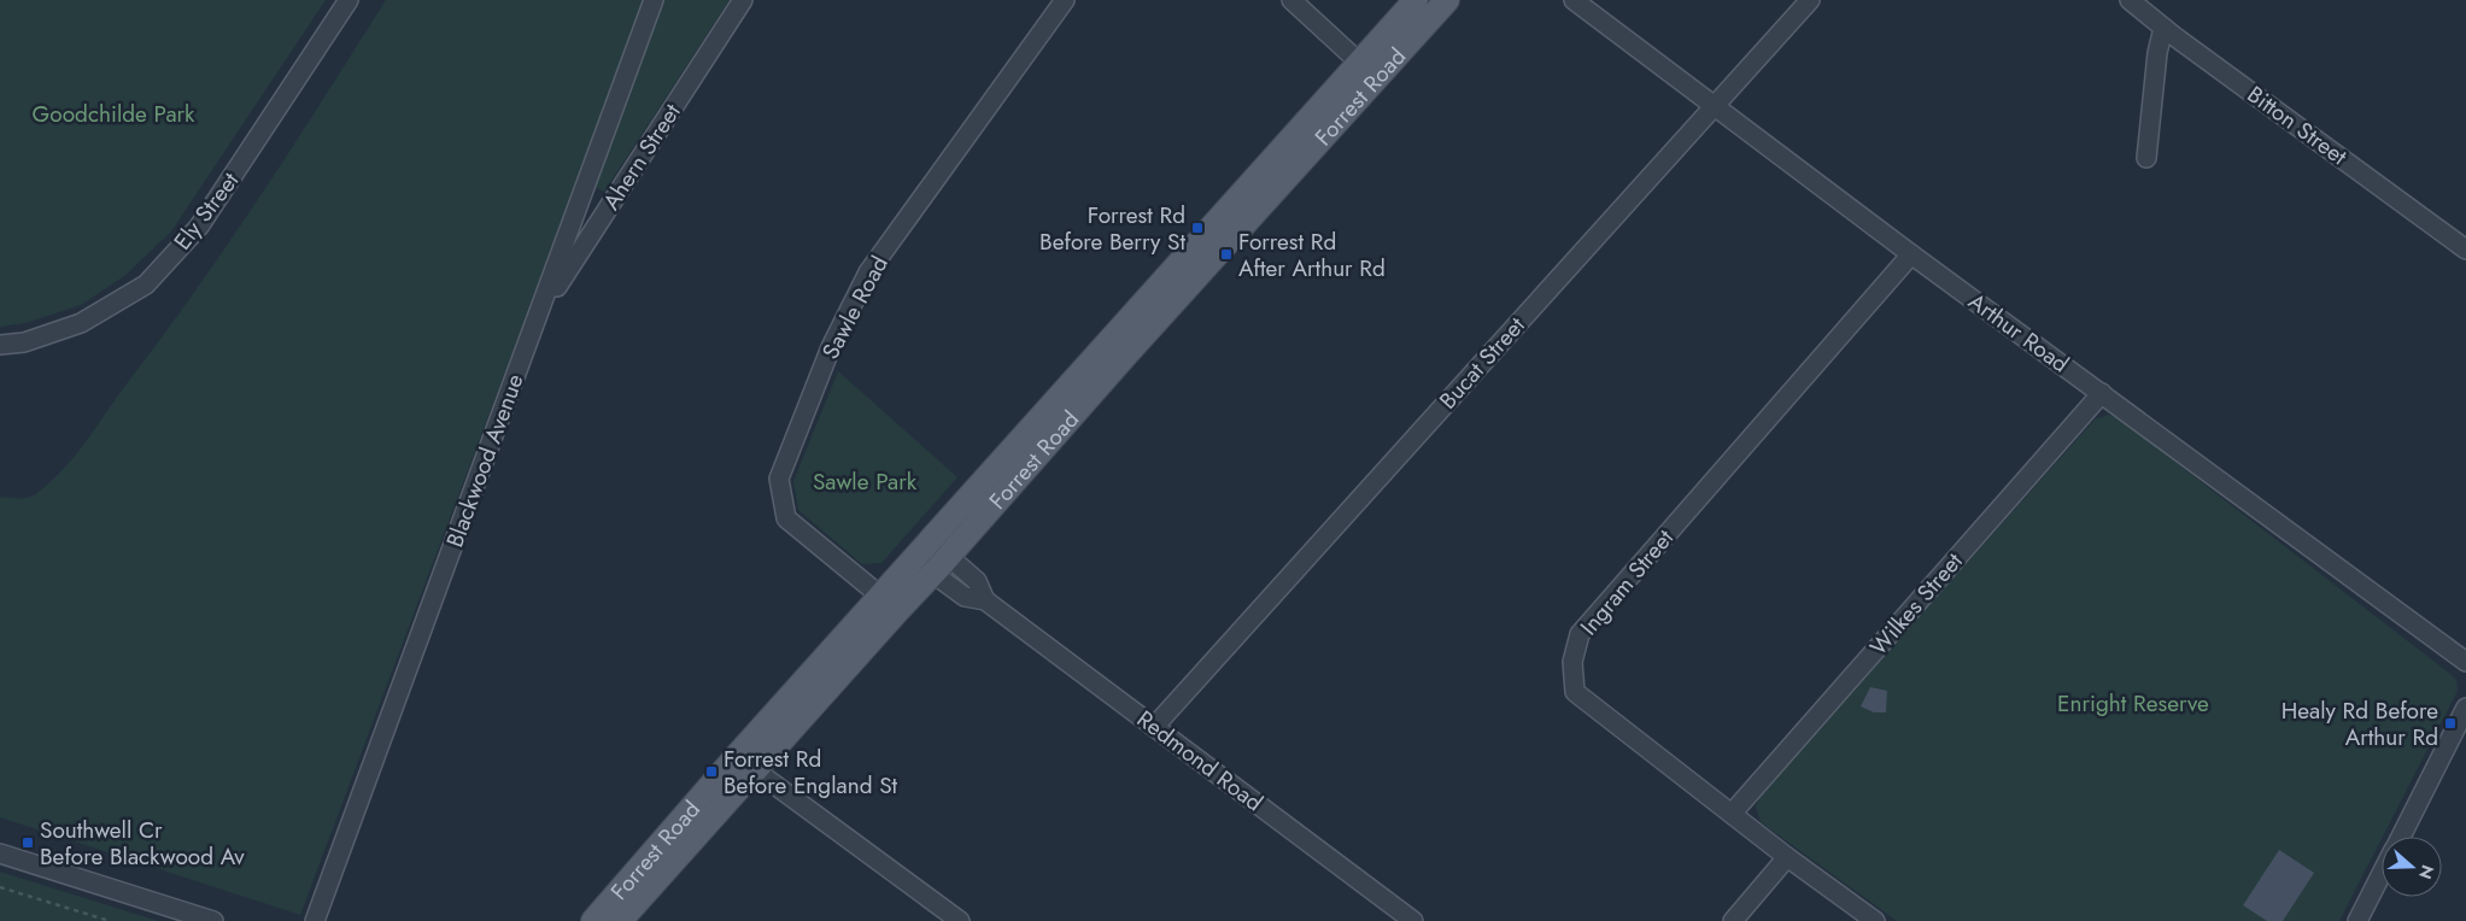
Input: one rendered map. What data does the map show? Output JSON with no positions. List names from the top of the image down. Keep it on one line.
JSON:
{"streets":{"main road":["Forrest Road"],"street":["Bitton Street","Ahern Street","Ely Street","Sawle Road","Arthur Road","Bucat Street","Blackwood Avenue","Ingram Street","Wilkes Street","Redmond Road"]},"crossings":[["Forrest Road","Sawle Road"],["Forrest Road","Redmond Road"],["Ahern Street","Blackwood Avenue"],["Arthur Road","Bucat Street"],["Arthur Road","Ingram Street"],["Arthur Road","Wilkes Street"],["Bucat Street","Redmond Road"],["Ingram Street","Wilkes Street"]],"parks":["Goodchilde Park","Sawle Park","Enright Reserve"],"places":{"transit":["Forrest Rd Before Berry St","Forrest Rd After Arthur Rd","Healy Rd Before Arthur Rd","Forrest Rd Before England St","Southwell Cr Before Blackwood Av"]},"north":"right"}
